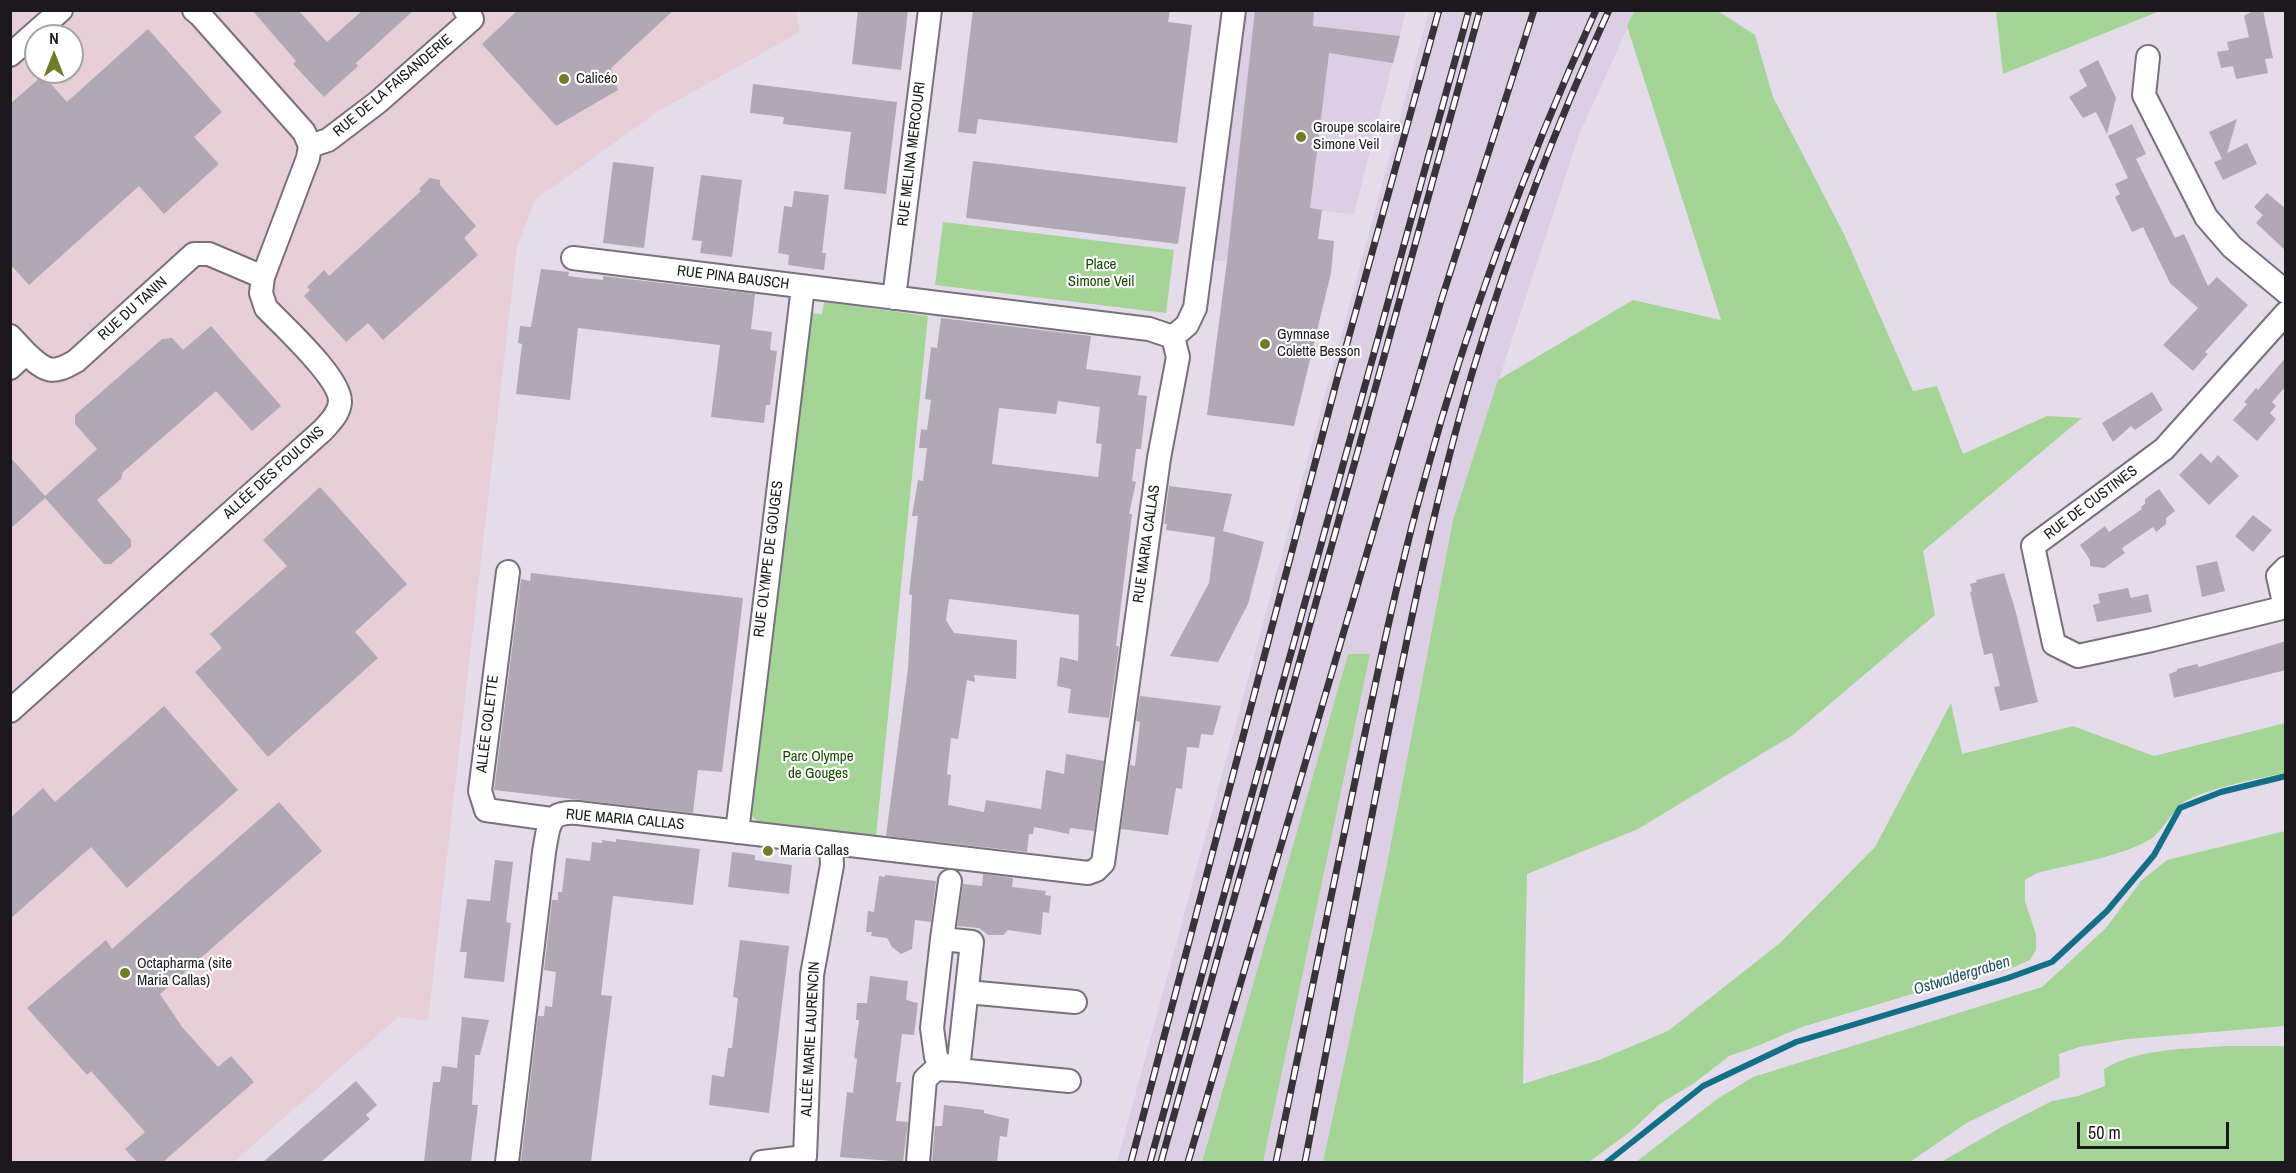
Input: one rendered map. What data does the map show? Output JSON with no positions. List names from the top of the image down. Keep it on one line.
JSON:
{"streets":{"street":["RUE DE LA FAISANDERIE","RUE MELINA MERCOURI","RUE PINA BAUSCH","RUE DU TANIN","ALLÉE DES FOULONS","RUE DE CUSTINES","RUE MARIA CALLAS","RUE OLYMPE DE GOUGES","ALLÉE COLETTE","ALLÉE MARIE LAURENCIN"]},"crossings":[["RUE DE LA FAISANDERIE","ALLÉE DES FOULONS"],["RUE MELINA MERCOURI","RUE PINA BAUSCH"],["RUE PINA BAUSCH","RUE OLYMPE DE GOUGES"],["RUE DU TANIN","ALLÉE DES FOULONS"],["RUE MARIA CALLAS","RUE OLYMPE DE GOUGES"],["RUE MARIA CALLAS","ALLÉE COLETTE"],["RUE MARIA CALLAS","ALLÉE MARIE LAURENCIN"]],"water":["Ostwaldergraben"],"parks":["Place Simone Veil","Parc Olympe de Gouges"],"places":["Calicéo","Groupe scolaire Simone Veil","Gymnase Colette Besson","Maria Callas","Octapharma (site Maria Callas)"],"scale_bar":"50 m","north":"top"}
